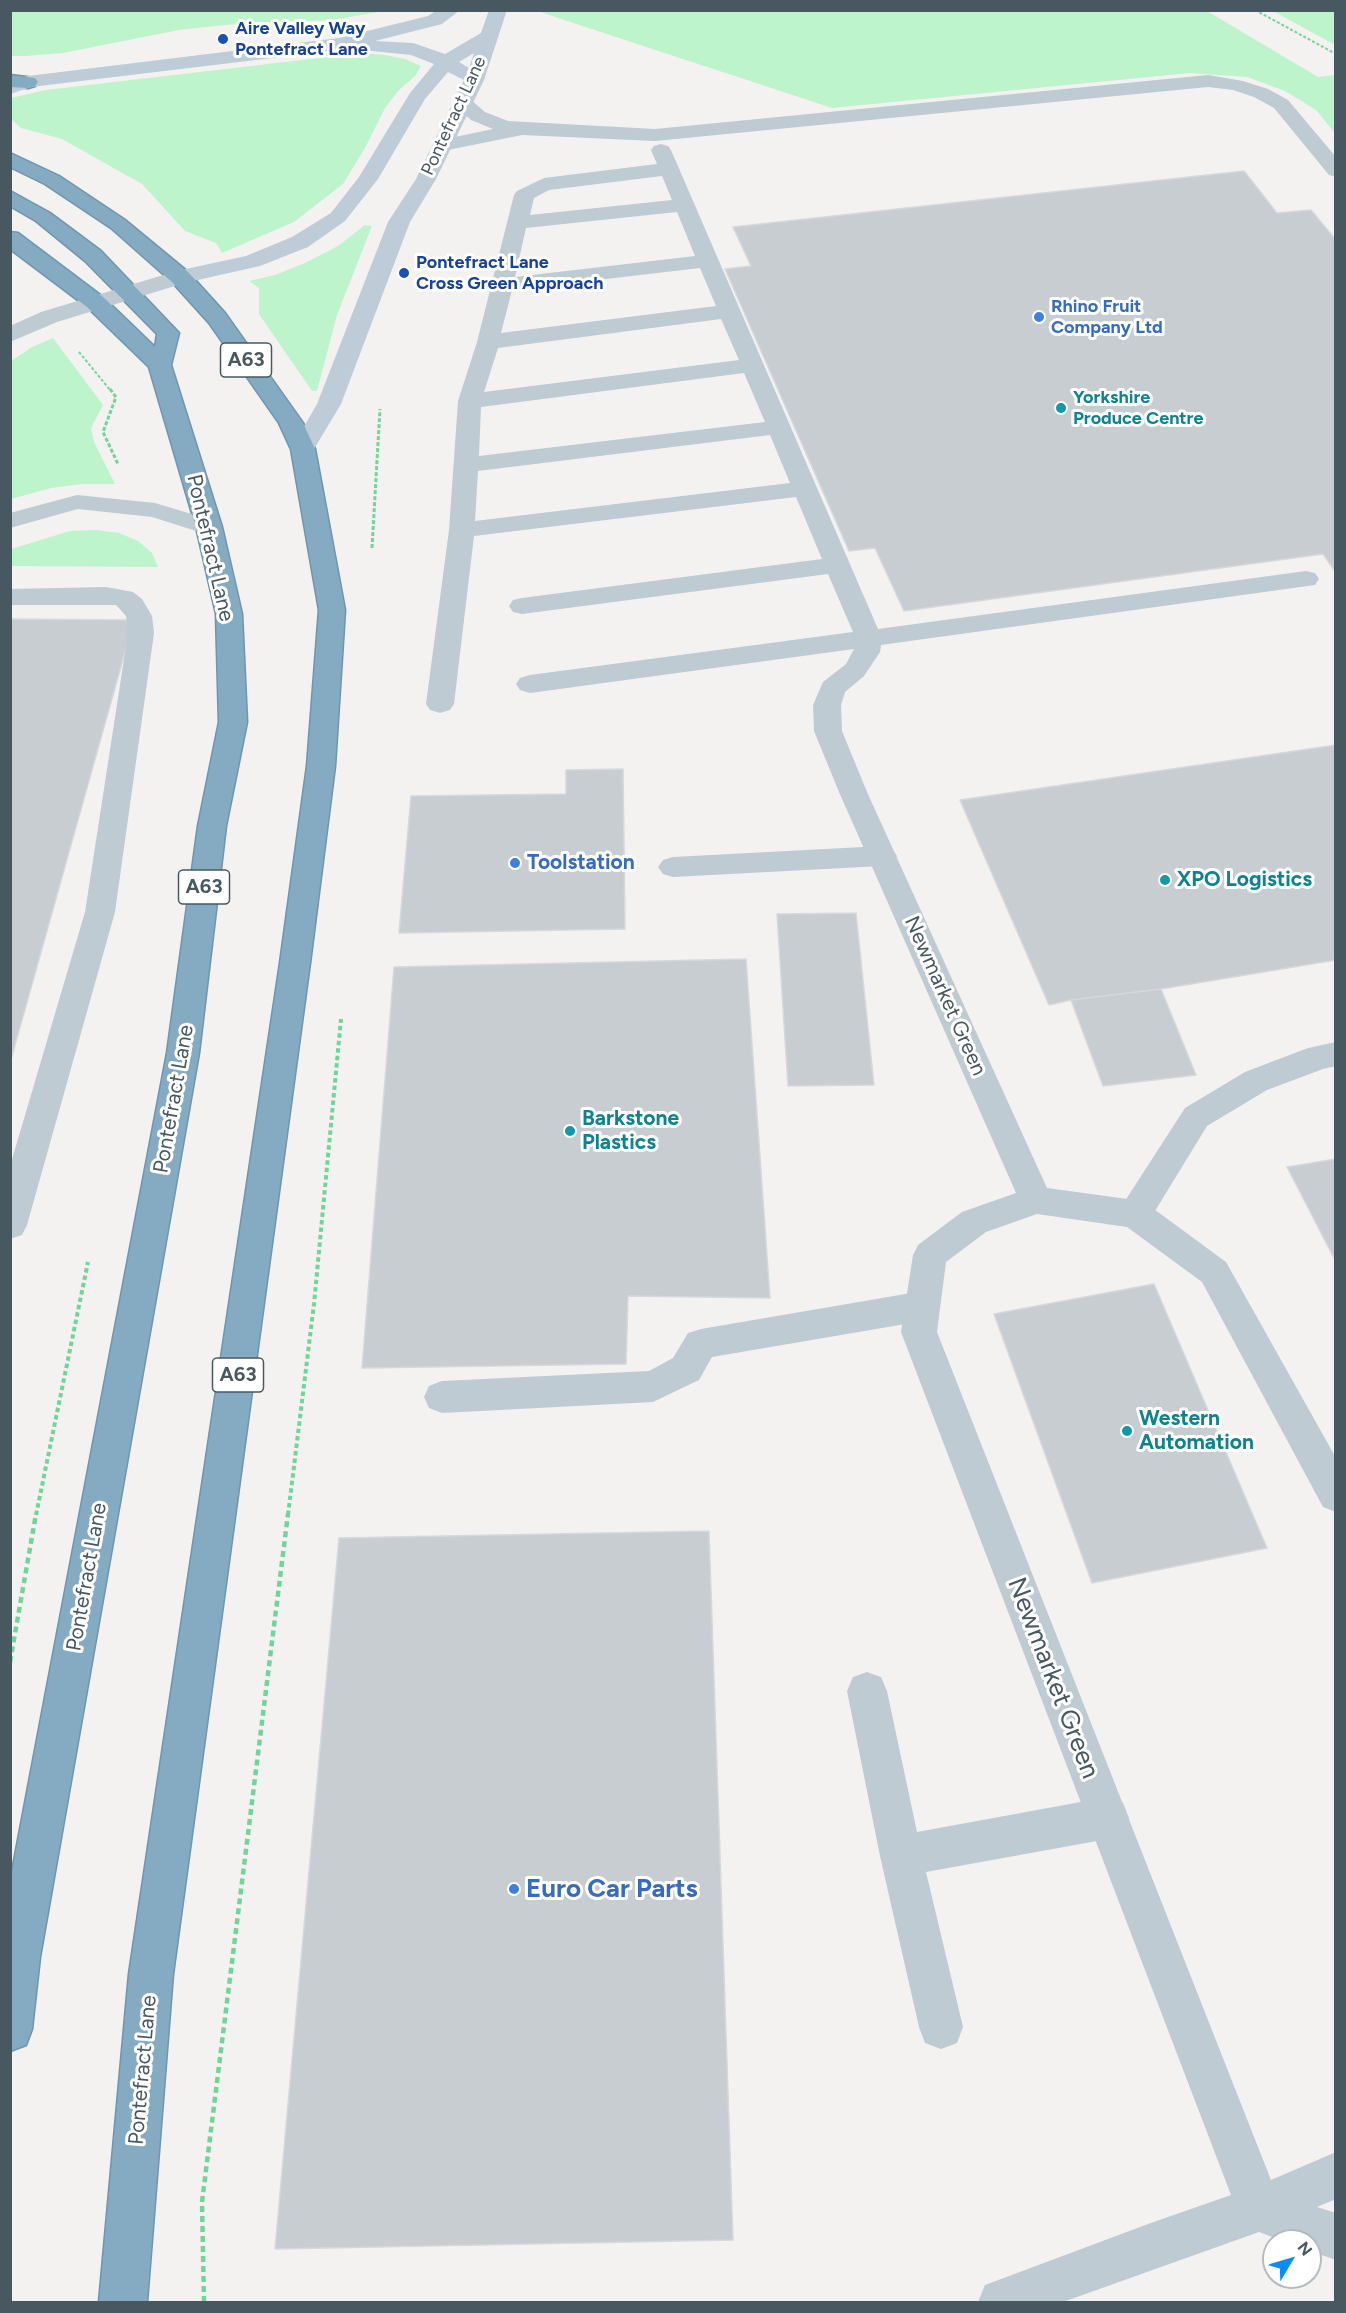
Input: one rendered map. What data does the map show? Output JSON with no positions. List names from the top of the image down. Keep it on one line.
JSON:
{"streets":{"highway":["Pontefract Lane","A63"],"street":["Newmarket Green"]},"places":["Aire Valley Way Pontefract Lane","Pontefract Lane Cross Green Approach","Rhino Fruit Company Ltd","Yorkshire Produce Centre","Toolstation","XPO Logistics","Barkstone Plastics","Western Automation","Euro Car Parts"],"north":"top right"}
